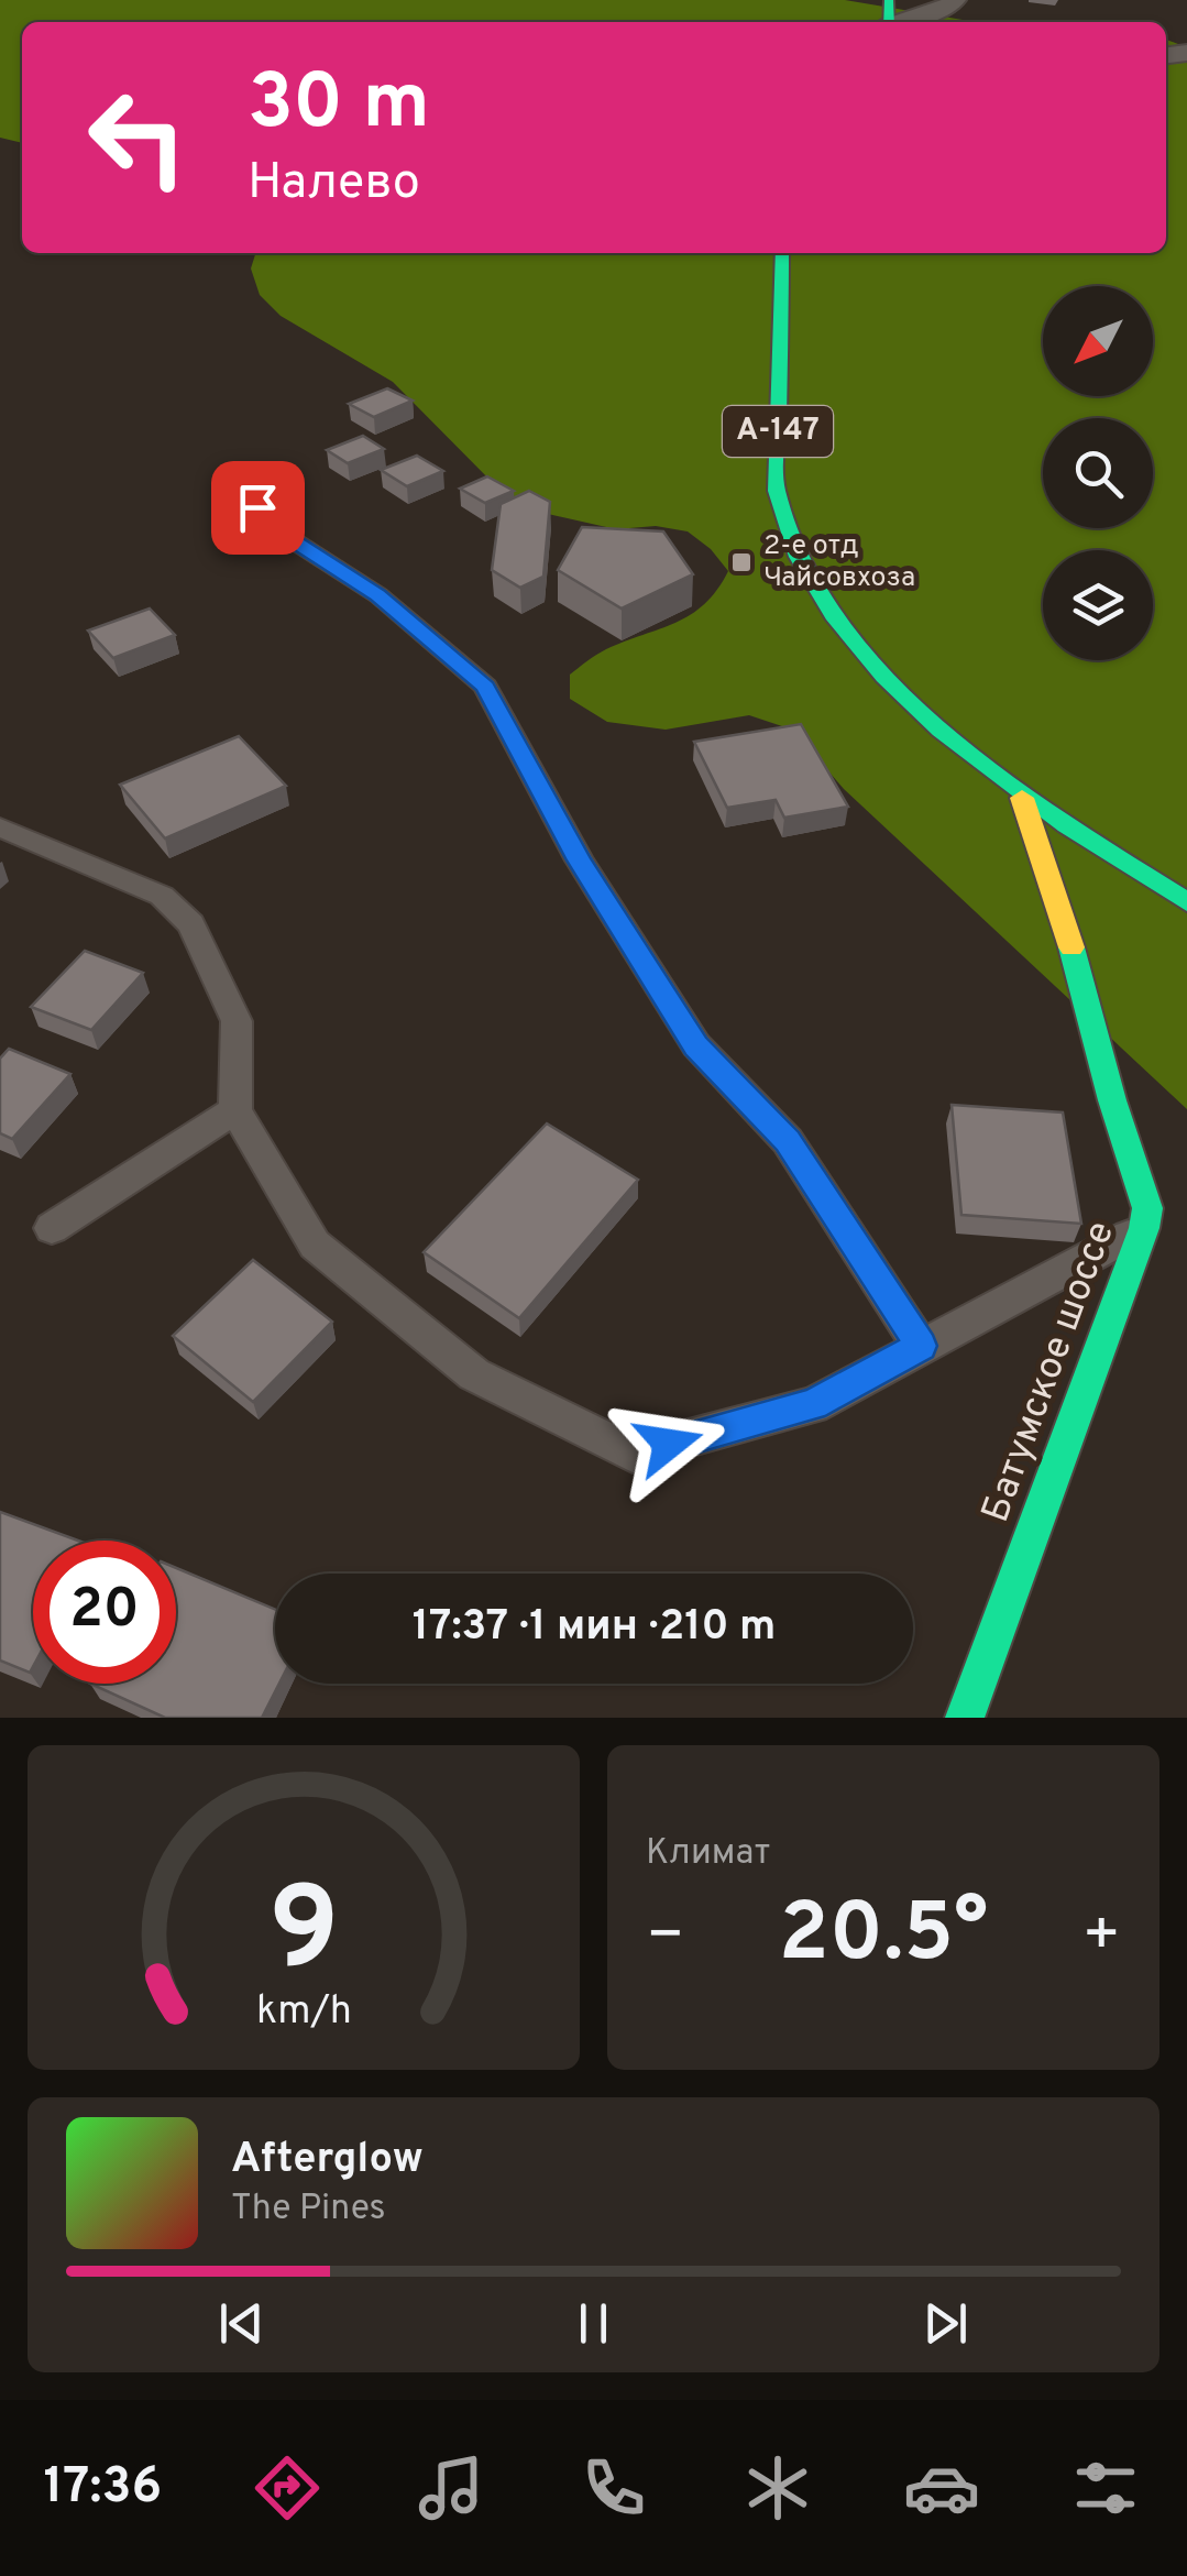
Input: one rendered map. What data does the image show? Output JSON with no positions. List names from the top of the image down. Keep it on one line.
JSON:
{"streets":{"main road":["А-147","Батумское шоссе"]},"crossings":[["А-147","Батумское шоссе"]],"places":{"transit":["2-е отд Чайсовхоза"]},"north":"bottom left","page":{"turn":["30 m","Налево"],"limit":"20","trip":"17:37 · 1 мин · 210 m","tile":"Климат","heat":["−","20.5°","+"],"song":["Afterglow","The Pines"],"tabs":"17:36","gauge":["9","km/h"]}}
